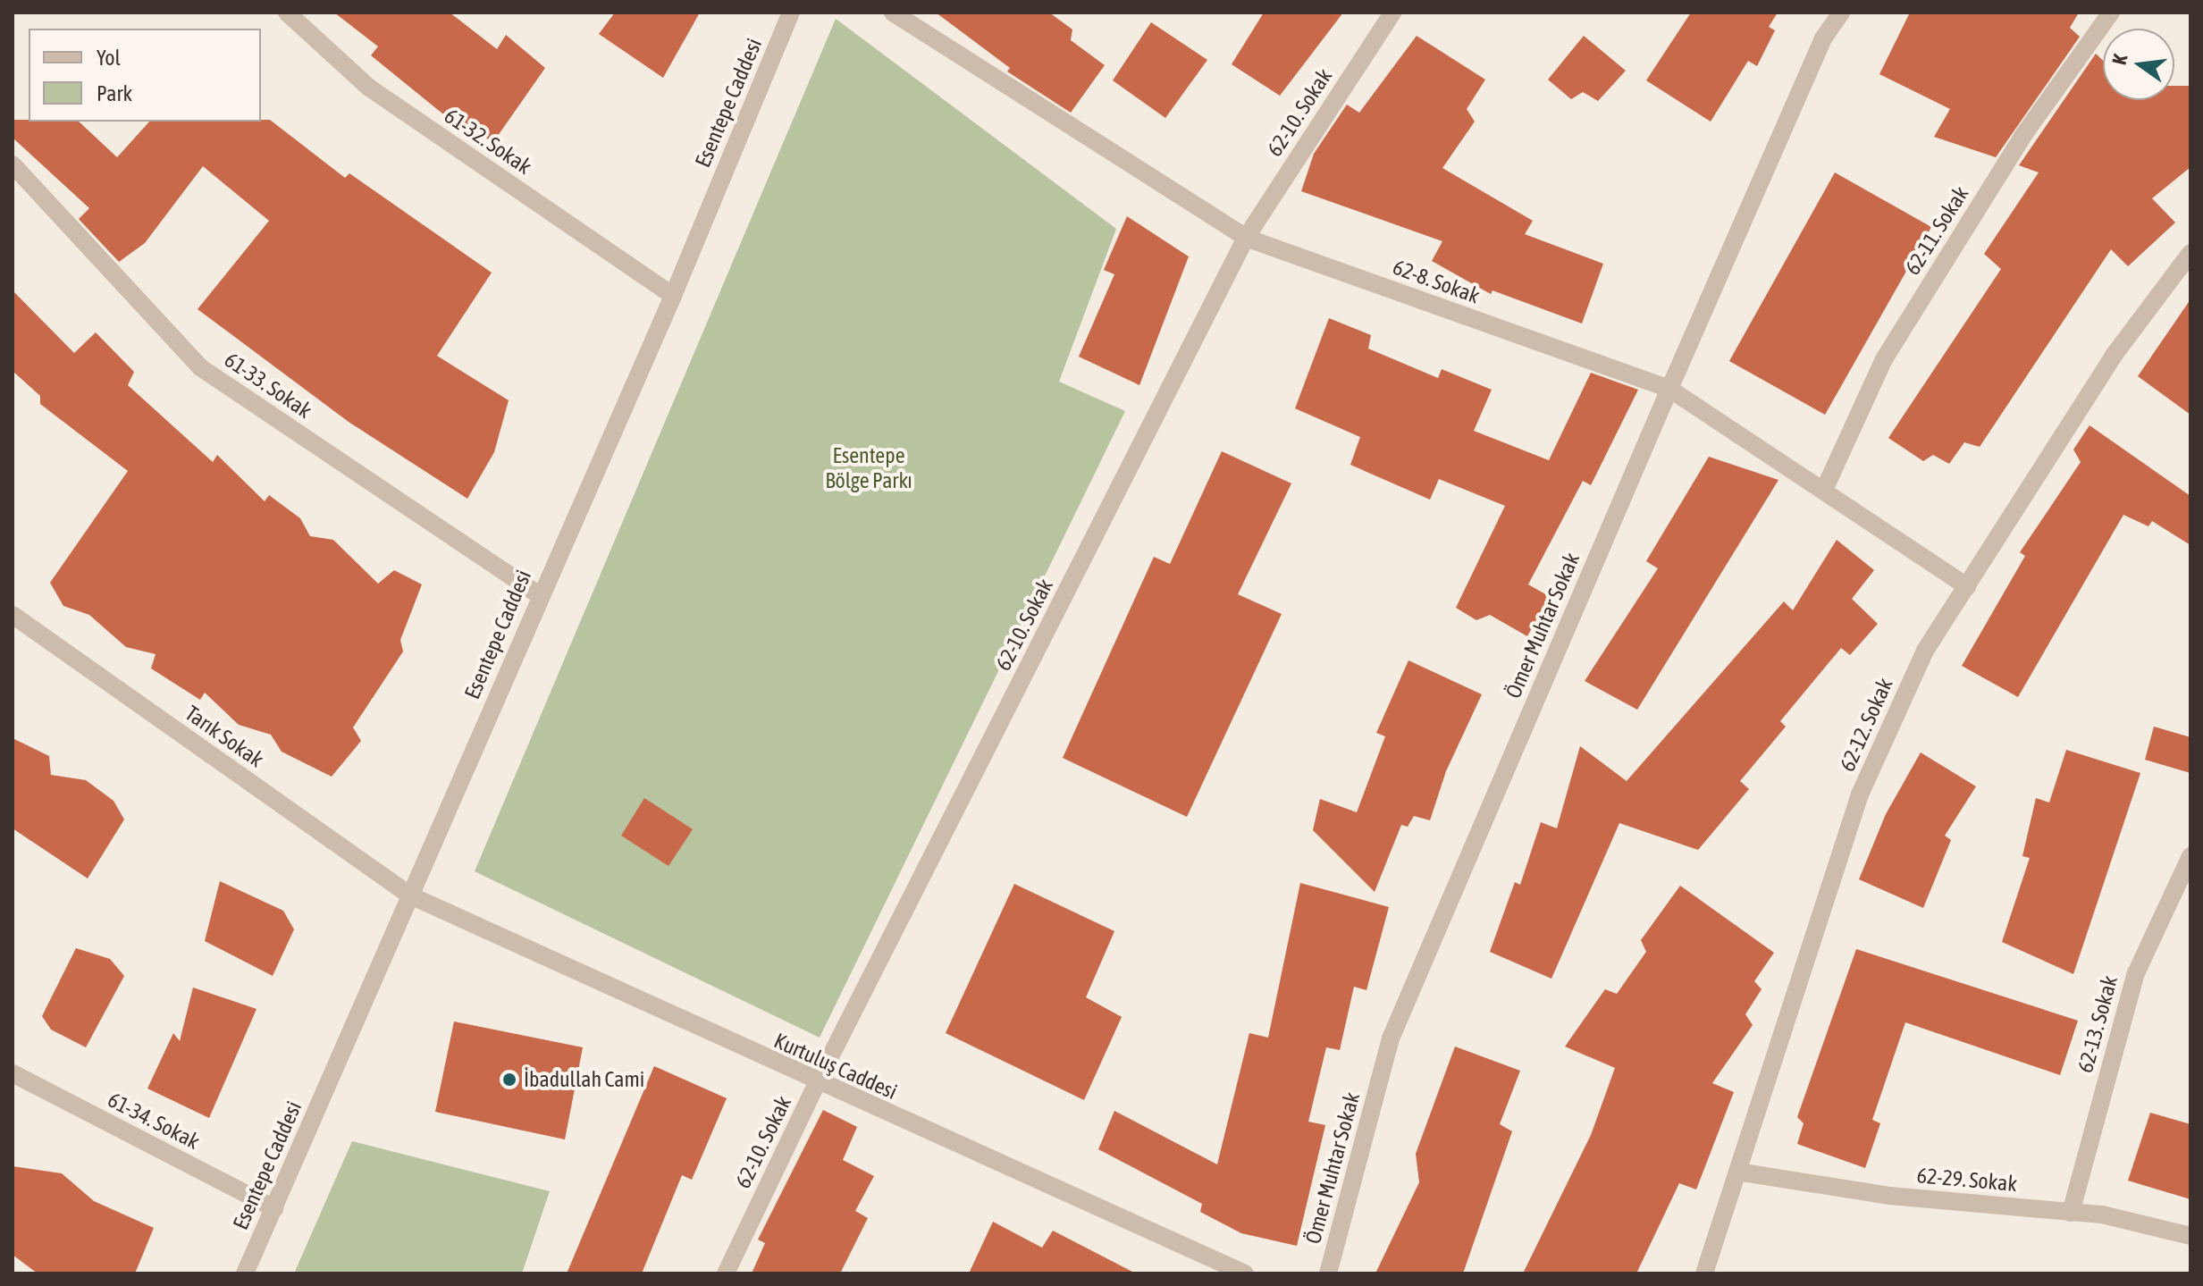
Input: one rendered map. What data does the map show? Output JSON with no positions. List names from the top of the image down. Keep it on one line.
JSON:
{"streets":{"street":["Esentepe Caddesi","62-10. Sokak","61-32. Sokak","62-11. Sokak","62-8. Sokak","61-33. Sokak","Ömer Muhtar Sokak","62-12. Sokak","Tarık Sokak","62-13. Sokak","Kurtuluş Caddesi","61-34. Sokak","62-29. Sokak"]},"crossings":[["Esentepe Caddesi","61-32. Sokak"],["Esentepe Caddesi","61-33. Sokak"],["Esentepe Caddesi","Tarık Sokak"],["Esentepe Caddesi","Kurtuluş Caddesi"],["Esentepe Caddesi","61-34. Sokak"],["62-10. Sokak","62-8. Sokak"],["62-10. Sokak","Kurtuluş Caddesi"],["62-11. Sokak","62-8. Sokak"],["62-8. Sokak","Ömer Muhtar Sokak"],["62-8. Sokak","62-12. Sokak"],["62-12. Sokak","62-29. Sokak"],["Tarık Sokak","Kurtuluş Caddesi"],["62-13. Sokak","62-29. Sokak"]],"parks":["Esentepe Bölge Parkı"],"places":["İbadullah Cami"],"legend":["Yol","Park"],"north":"left"}
